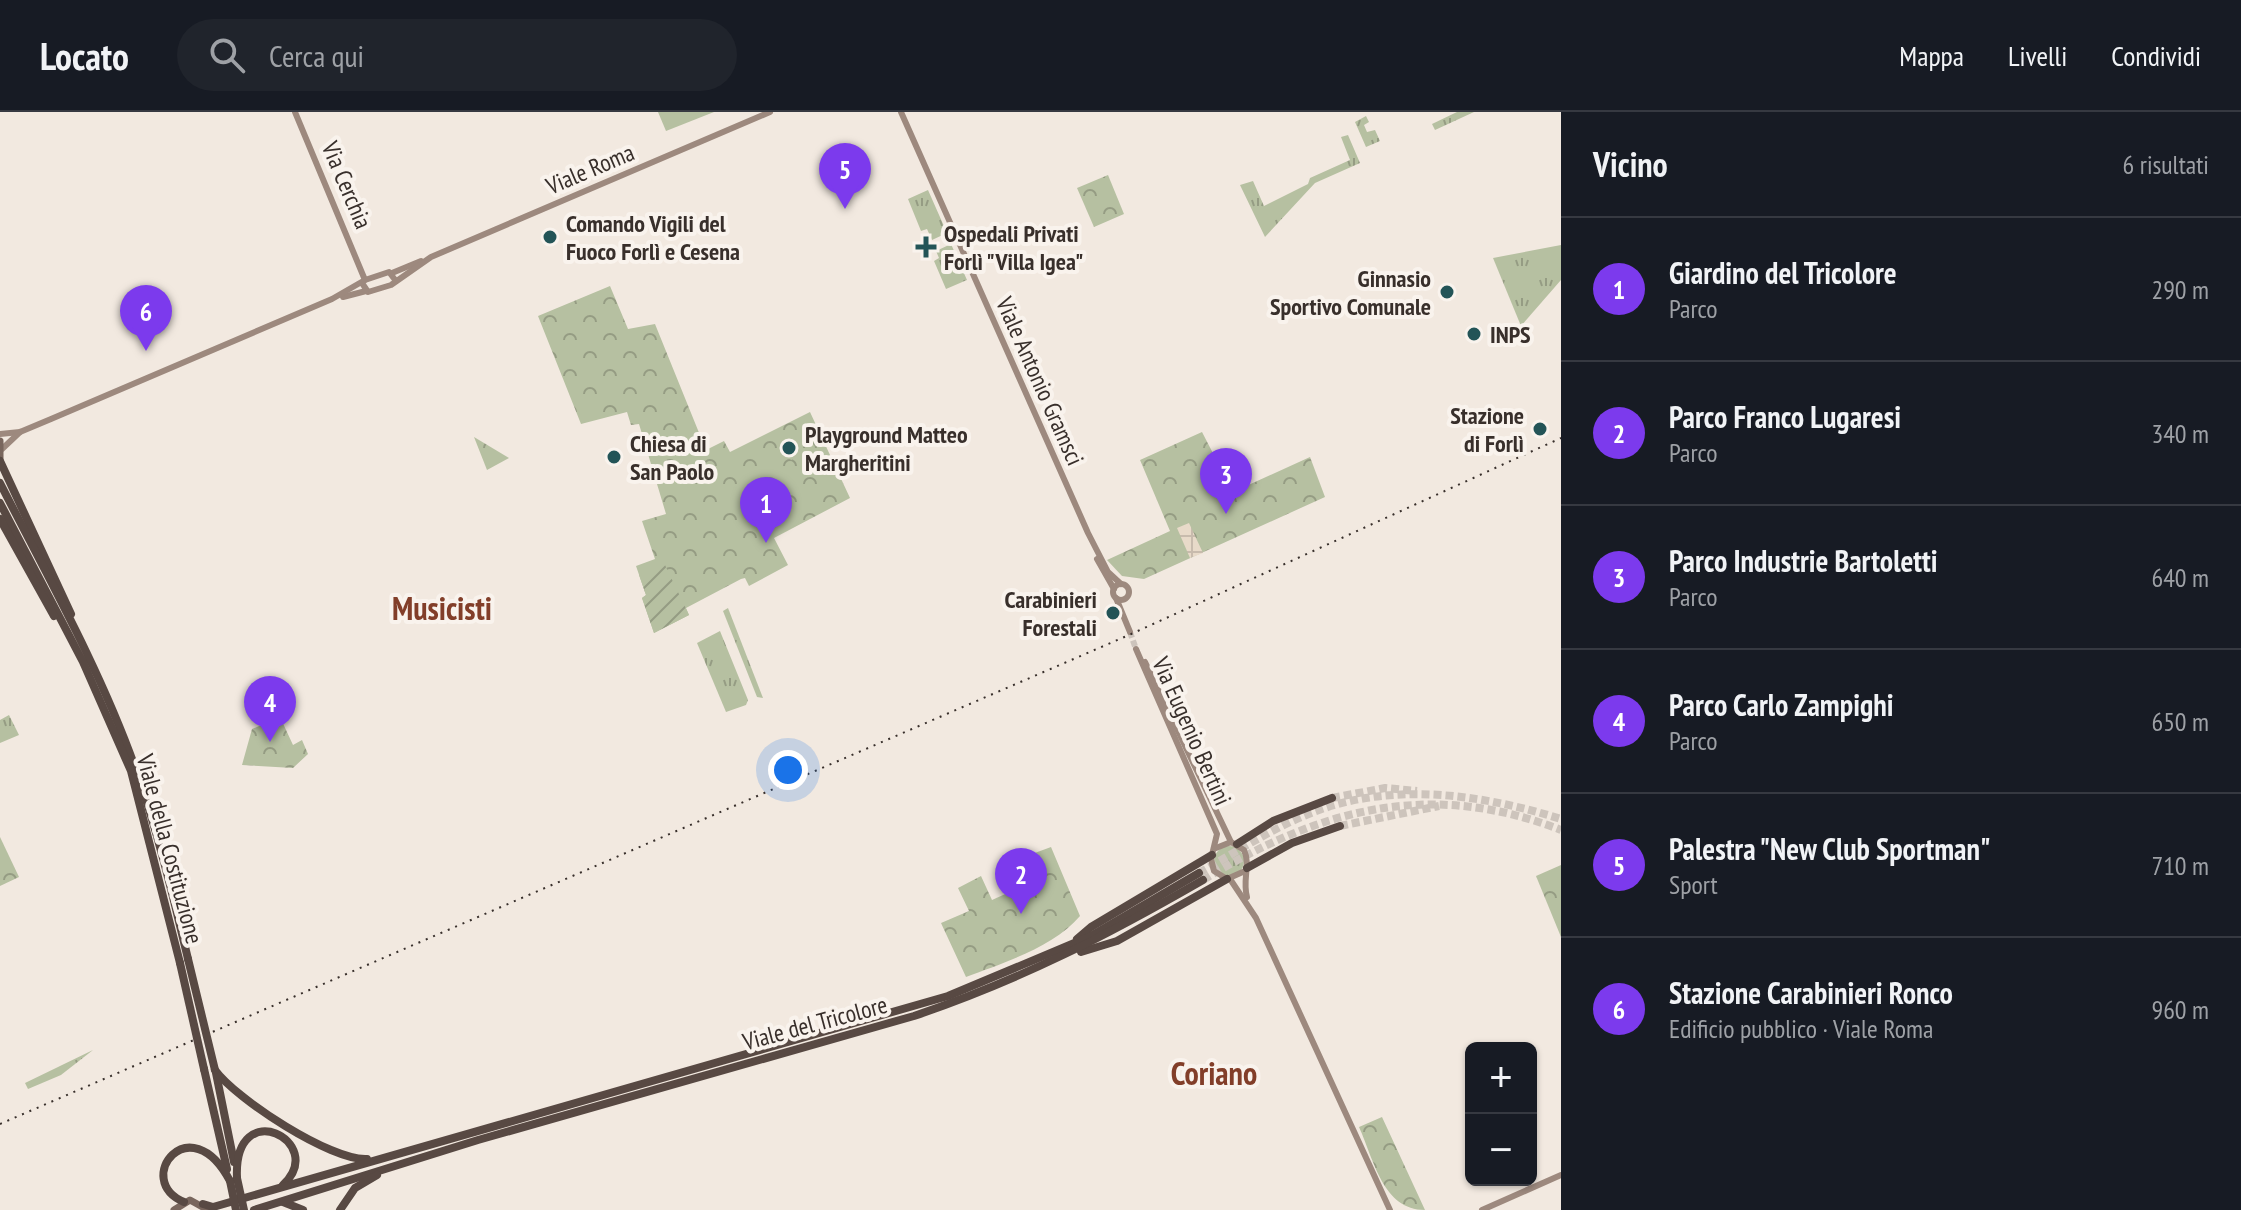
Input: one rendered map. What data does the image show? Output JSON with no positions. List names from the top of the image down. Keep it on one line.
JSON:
{"streets":{"highway":["Viale della Costituzione","Viale del Tricolore"],"main road":["Viale Roma","Via Cerchia","Viale Antonio Gramsci","Via Eugenio Bertini"]},"crossings":[["Viale Roma","Via Cerchia"]],"districts":["Musicisti","Coriano"],"places":{"other":["Comando Vigili del Fuoco Forlì e Cesena","Ginnasio Sportivo Comunale","INPS","Stazione di Forlì","Playground Matteo Margheritini","Chiesa di San Paolo","Carabinieri Forestali"],"health":["Ospedali Privati Forlì \"Villa Igea\""]},"page":{"header":"Locato","search":"Cerca qui","nav":["Mappa","Livelli","Condividi"],"heading":["Vicino","6 risultati"],"pins":["5","6","3","1","4","2"],"list":[{"mark":"1","name":"Giardino del Tricolore","note":"Parco","value":"290 m"},{"mark":"2","name":"Parco Franco Lugaresi","note":"Parco","value":"340 m"},{"mark":"3","name":"Parco Industrie Bartoletti","note":"Parco","value":"640 m"},{"mark":"4","name":"Parco Carlo Zampighi","note":"Parco","value":"650 m"},{"mark":"5","name":"Palestra \"New Club Sportman\"","note":"Sport","value":"710 m"},{"mark":"6","name":"Stazione Carabinieri Ronco","note":"Edificio pubblico · Viale Roma","value":"960 m"}],"map_buttons":["+","−"]}}
